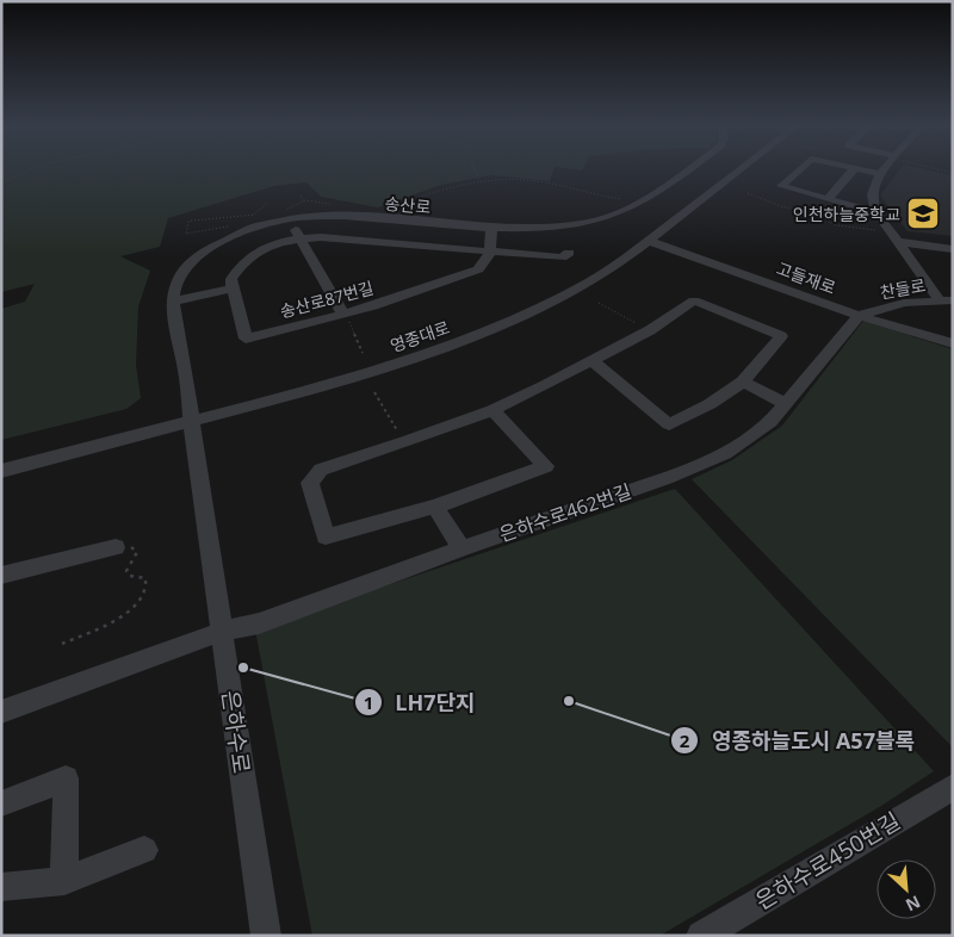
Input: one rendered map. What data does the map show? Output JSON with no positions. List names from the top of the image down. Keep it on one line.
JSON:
{"streets":{"street":["송산로","고들재로","찬들로","송산로87번길","영종대로","은하수로462번길","은하수로","은하수로450번길"]},"crossings":[["송산로","영종대로"],["송산로","은하수로"],["고들재로","찬들로"],["고들재로","영종대로"],["고들재로","은하수로462번길"],["찬들로","은하수로462번길"],["영종대로","은하수로"],["은하수로462번길","은하수로"]],"places":{"school or university":["인천하늘중학교"],"other":["LH7단지","영종하늘도시 A57블록"]},"north":"bottom right"}
